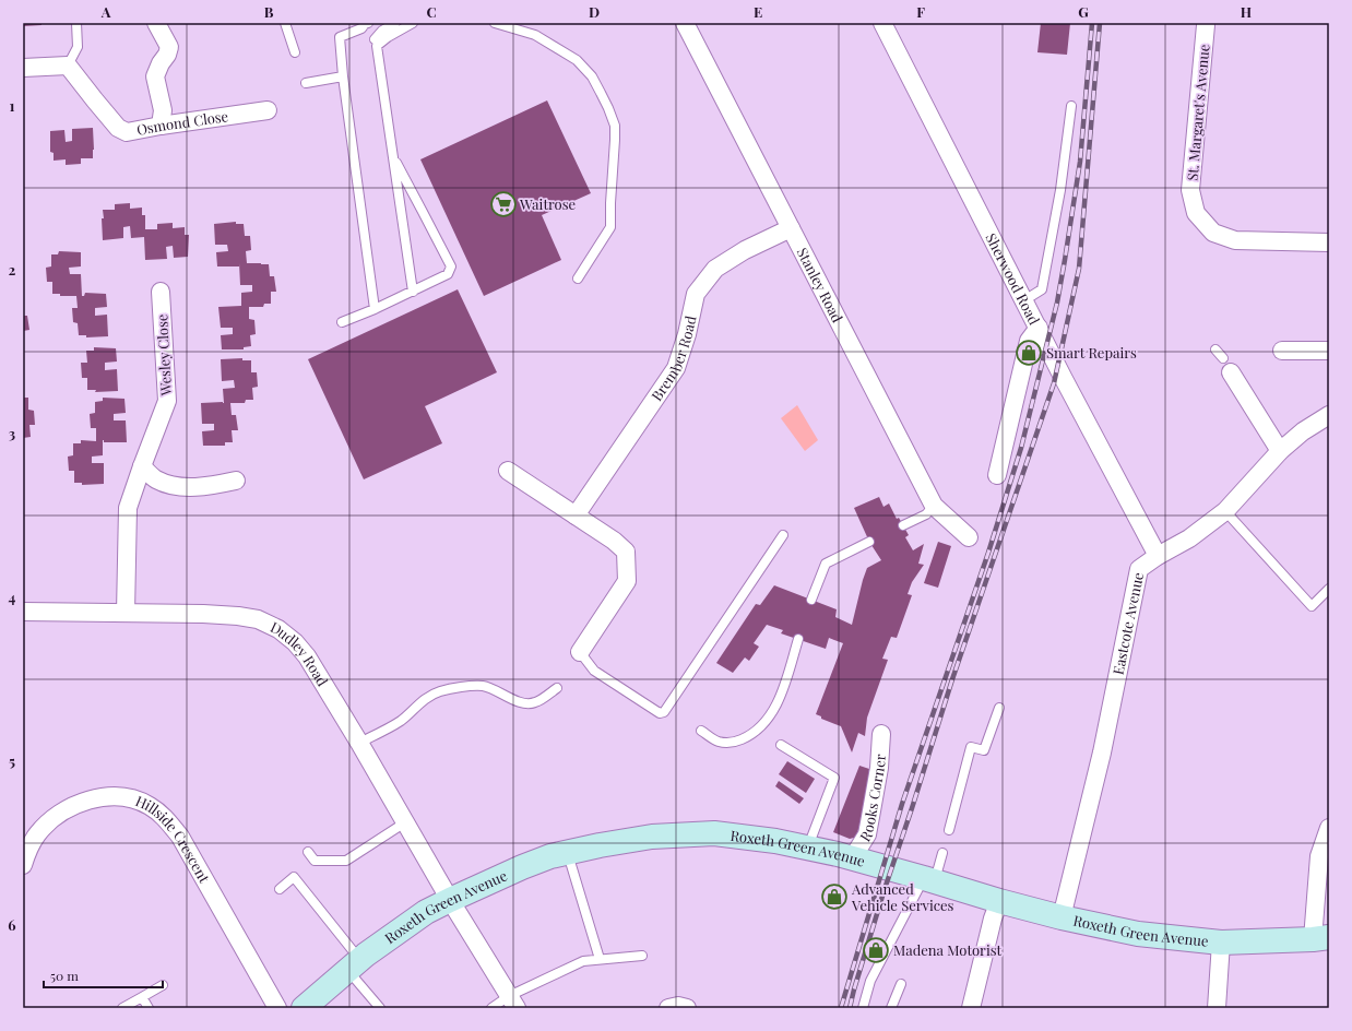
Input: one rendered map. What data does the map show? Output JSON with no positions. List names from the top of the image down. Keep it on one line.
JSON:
{"streets":{"street":["St. Margaret's Avenue","Osmond Close","Sherwood Road","Stanley Road","Wesley Close","Brember Road","Eastcote Avenue","Dudley Road","Rooks Corner","Hillside Crescent","Roxeth Green Avenue"]},"crossings":[["Sherwood Road","Eastcote Avenue"],["Stanley Road","Brember Road"],["Wesley Close","Dudley Road"],["Eastcote Avenue","Roxeth Green Avenue"],["Dudley Road","Roxeth Green Avenue"],["Rooks Corner","Roxeth Green Avenue"]],"places":{"supermarket":["Waitrose"],"shop":["Smart Repairs","Advanced Vehicle Services","Madena Motorist"]},"scale_bar":"50 m","grid":{"columns":["A","B","C","D","E","F","G","H"],"rows":["1","2","3","4","5","6"]}}
